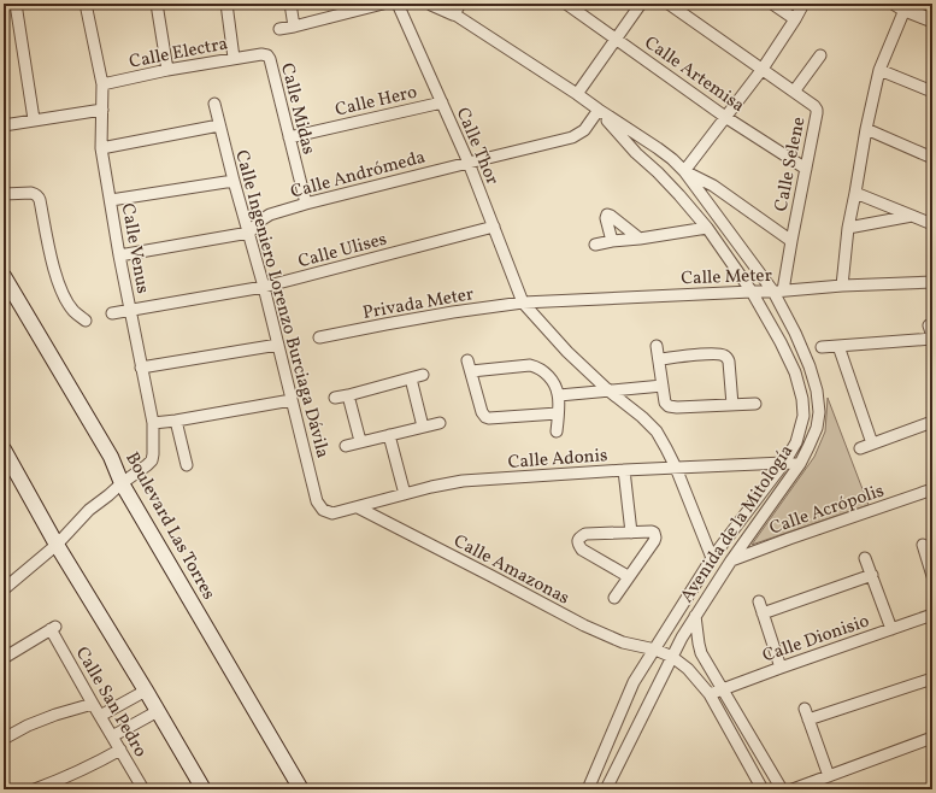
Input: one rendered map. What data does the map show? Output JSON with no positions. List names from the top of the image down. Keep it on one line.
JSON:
{"streets":{"main road":["Boulevard Las Torres"],"street":["Calle Electra","Calle Artemisa","Calle Hero","Calle Midas","Calle Thor","Calle Selene","Calle Andrómeda","Calle Venus","Calle Ulises","Calle Meter","Privada Meter","Calle Ingeniero Lorenzo Burciaga Dávila","Calle Adonis","Calle Acrópolis","Avenida de la Mitología","Calle Amazonas","Calle Dionisio","Calle San Pedro"]},"crossings":[["Calle Electra","Calle Midas"],["Calle Electra","Calle Venus"],["Calle Artemisa","Calle Selene"],["Calle Hero","Calle Midas"],["Calle Hero","Calle Thor"],["Calle Midas","Calle Andrómeda"],["Calle Thor","Calle Andrómeda"],["Calle Thor","Calle Ulises"],["Calle Thor","Calle Meter"],["Calle Thor","Privada Meter"],["Calle Thor","Avenida de la Mitología"],["Calle Selene","Calle Meter"],["Calle Selene","Avenida de la Mitología"],["Calle Andrómeda","Calle Ingeniero Lorenzo Burciaga Dávila"],["Calle Andrómeda","Avenida de la Mitología"],["Calle Venus","Calle Ulises"],["Calle Venus","Boulevard Las Torres"],["Calle Ulises","Calle Ingeniero Lorenzo Burciaga Dávila"],["Calle Meter","Privada Meter"],["Calle Meter","Avenida de la Mitología"],["Privada Meter","Avenida de la Mitología"],["Calle Ingeniero Lorenzo Burciaga Dávila","Calle Adonis"],["Calle Adonis","Avenida de la Mitología"],["Calle Adonis","Calle Amazonas"],["Calle Acrópolis","Avenida de la Mitología"],["Avenida de la Mitología","Calle Amazonas"],["Calle Amazonas","Calle Dionisio"]]}
